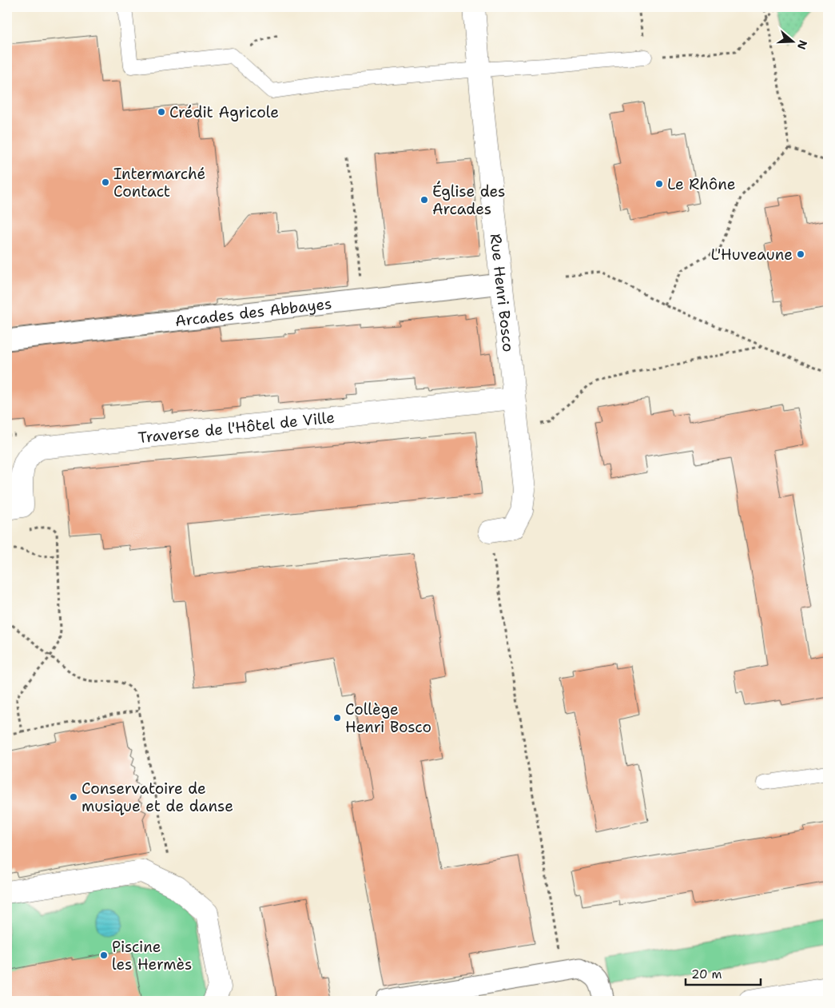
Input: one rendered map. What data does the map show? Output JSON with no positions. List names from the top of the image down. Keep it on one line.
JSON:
{"streets":{"street":["Rue Henri Bosco","Arcades des Abbayes","Traverse de l'Hôtel de Ville"]},"crossings":[["Rue Henri Bosco","Arcades des Abbayes"],["Rue Henri Bosco","Traverse de l'Hôtel de Ville"]],"places":["Crédit Agricole","Intermarché Contact","Le Rhône","Église des Arcades","L'Huveaune","Collège Henri Bosco","Conservatoire de musique et de danse","Piscine les Hermès"],"scale_bar":"20 m","north":"right"}
